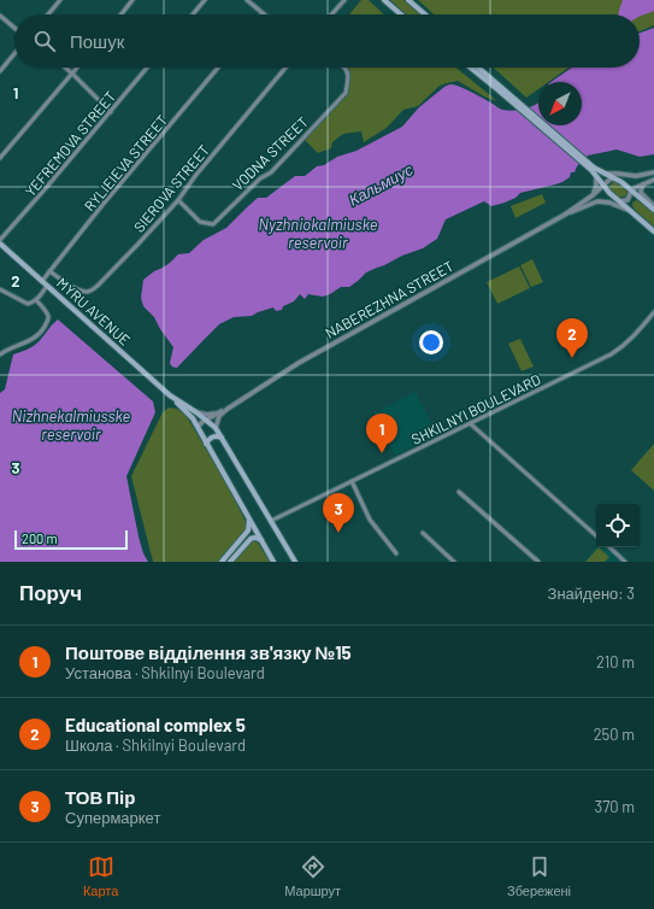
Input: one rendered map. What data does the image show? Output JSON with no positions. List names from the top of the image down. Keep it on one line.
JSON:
{"streets":{"main road":["MYRU AVENUE"],"street":["YEFREMOVA STREET","VODNA STREET","RYLIEIEVA STREET","SIEROVA STREET","NABEREZHNA STREET","SHKILNYI BOULEVARD"]},"crossings":[["VODNA STREET","SIEROVA STREET"],["RYLIEIEVA STREET","SIEROVA STREET"],["RYLIEIEVA STREET","MYRU AVENUE"],["NABEREZHNA STREET","MYRU AVENUE"],["MYRU AVENUE","SHKILNYI BOULEVARD"]],"water":["Кальмиус","Nyzhniokalmiuske reservoir","Nizhnekalmiusske reservoir"],"scale_bar":"200 m","north":"bottom left","page":{"search":"Пошук","pins":["2","1","3"],"scale":"200 m","heading":["Поруч","Знайдено: 3"],"list":[{"mark":"1","name":"Поштове відділення зв'язку №15","note":"Установа · Shkilnyi Boulevard","value":"210 m"},{"mark":"2","name":"Educational complex 5","note":"Школа · Shkilnyi Boulevard","value":"250 m"},{"mark":"3","name":"ТОВ Пір","note":"Супермаркет","value":"370 m"}],"nav":["Карта","Маршрут","Збережені"]},"grid":{"rows":["1","2","3"]}}
